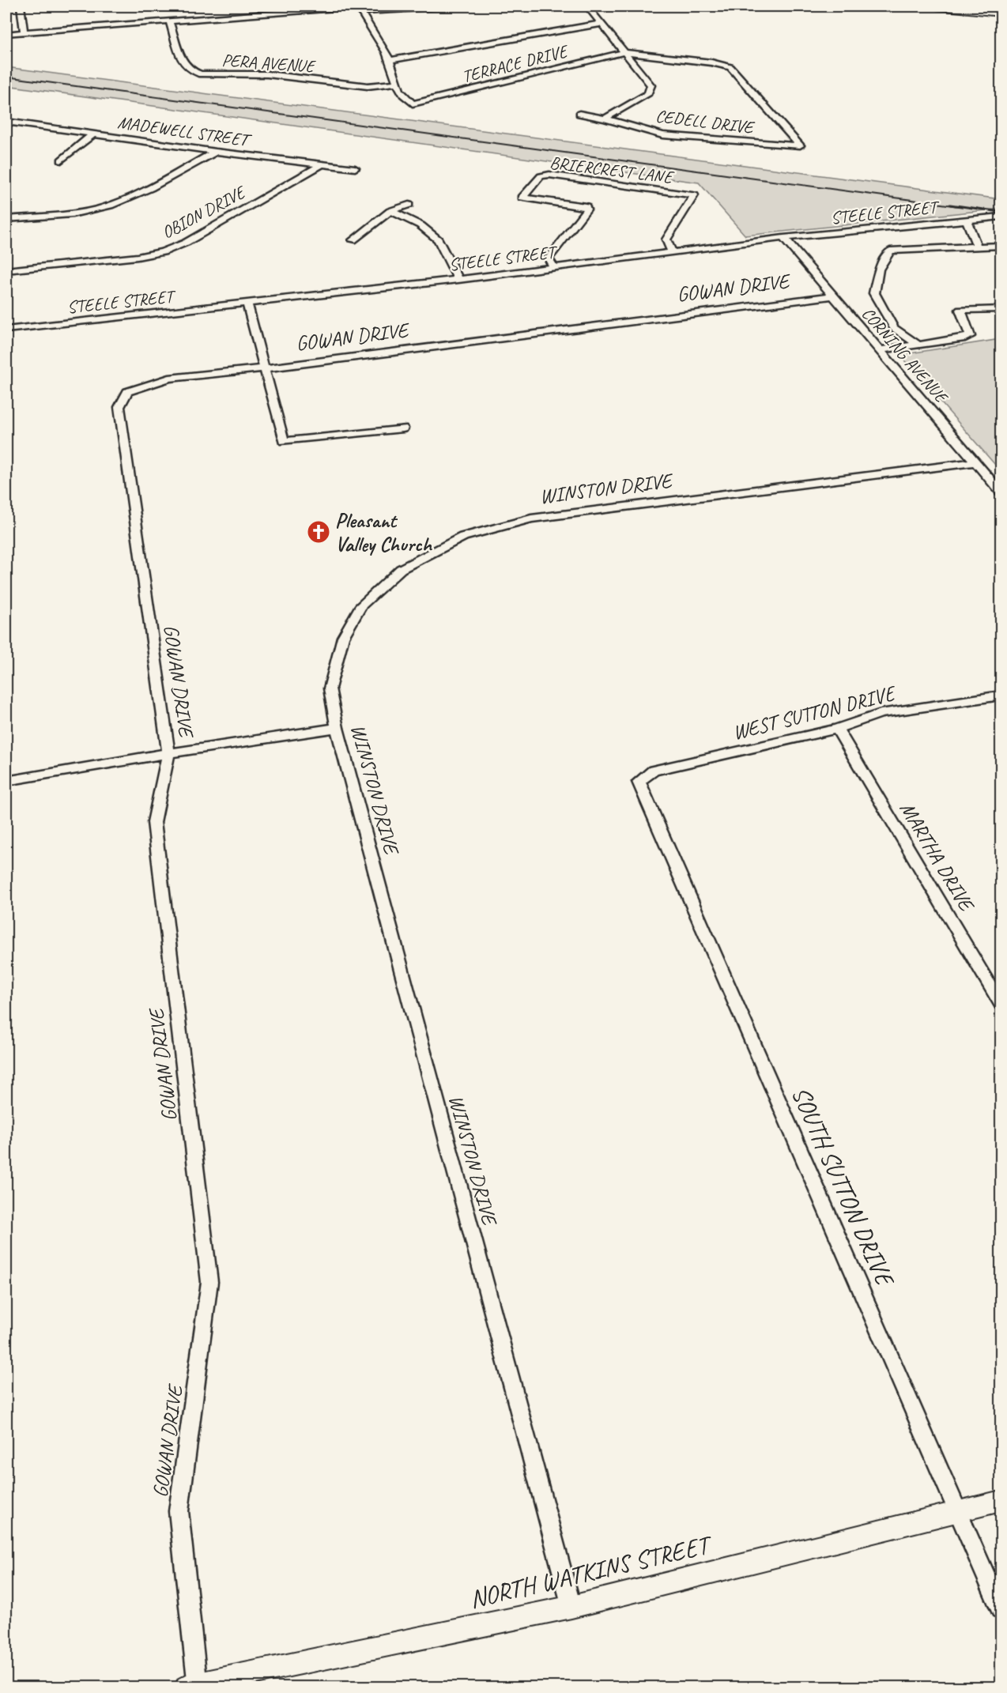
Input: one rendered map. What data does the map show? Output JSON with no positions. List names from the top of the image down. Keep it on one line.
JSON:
{"streets":{"main road":["NORTH WATKINS STREET"],"street":["PERA AVENUE","TERRACE DRIVE","CEDELL DRIVE","MADEWELL STREET","BRIERCREST LANE","OBION DRIVE","STEELE STREET","GOWAN DRIVE","CORNING AVENUE","WINSTON DRIVE","WEST SUTTON DRIVE","MARTHA DRIVE","SOUTH SUTTON DRIVE"]},"crossings":[["PERA AVENUE","TERRACE DRIVE"],["TERRACE DRIVE","CEDELL DRIVE"],["MADEWELL STREET","OBION DRIVE"],["BRIERCREST LANE","STEELE STREET"],["STEELE STREET","CORNING AVENUE"],["GOWAN DRIVE","CORNING AVENUE"],["GOWAN DRIVE","NORTH WATKINS STREET"],["CORNING AVENUE","WINSTON DRIVE"],["WINSTON DRIVE","NORTH WATKINS STREET"],["WEST SUTTON DRIVE","MARTHA DRIVE"],["WEST SUTTON DRIVE","SOUTH SUTTON DRIVE"],["SOUTH SUTTON DRIVE","NORTH WATKINS STREET"]],"places":{"church":["Pleasant Valley Church"]}}
